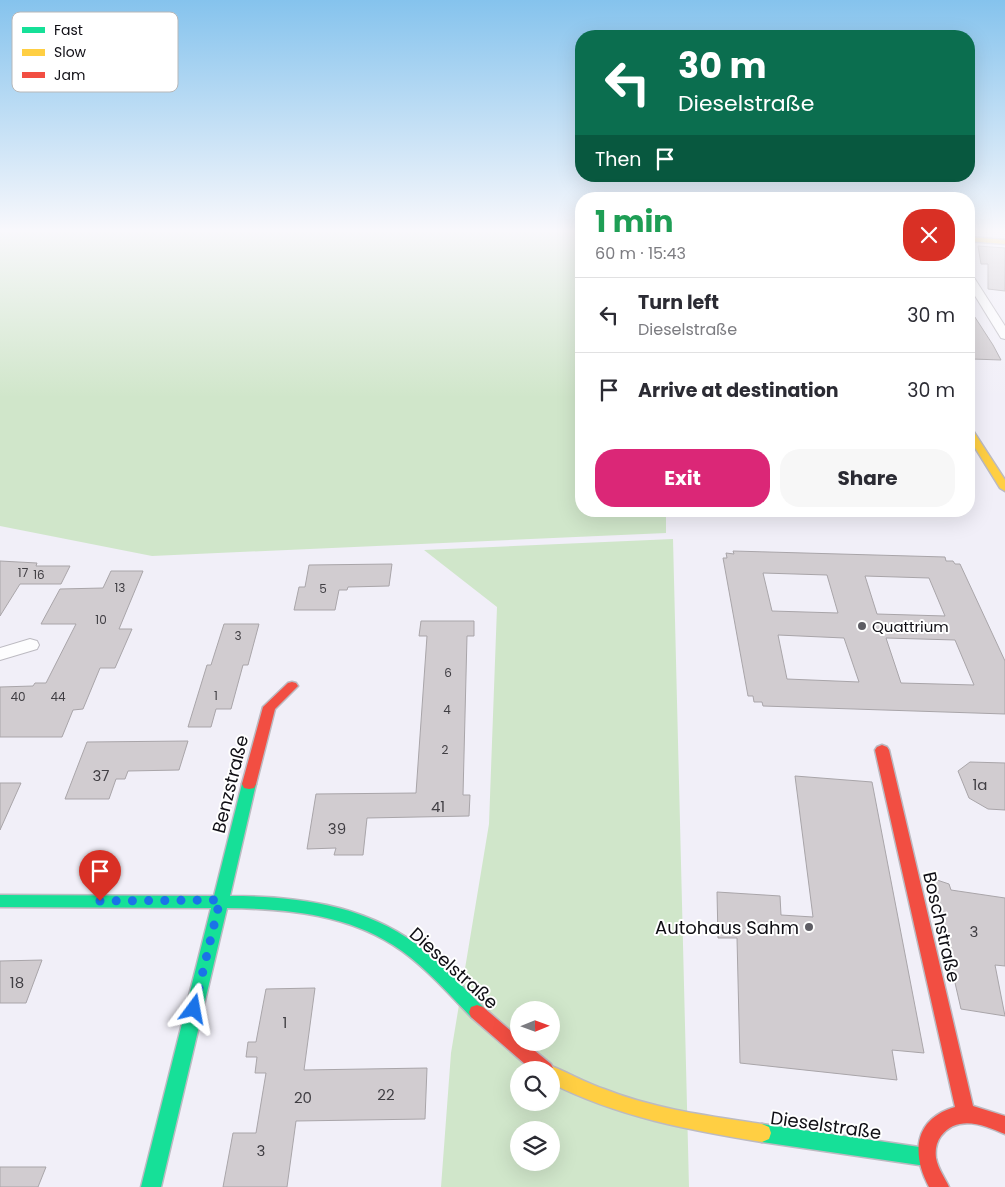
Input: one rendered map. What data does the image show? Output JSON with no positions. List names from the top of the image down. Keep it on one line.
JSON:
{"streets":{"street":["Benzstraße","Boschstraße","Dieselstraße"]},"crossings":[["Benzstraße","Dieselstraße"]],"places":["Quattrium","Autohaus Sahm"],"house_numbers":["17","16","13","5","10","3","6","1","40","44","4","2","37","1a","41","39","3","18","1","22","20","3"],"legend":["Fast","Slow","Jam"],"north":"right","page":{"turn":["30 m","Dieselstraße"],"then":"Then","heading":["1 min","60 m · 15:43"],"list":[{"name":"Turn left","note":"Dieselstraße","value":"30 m"},{"name":"Arrive at destination","value":"30 m"}],"buttons":["Exit","Share"]}}
